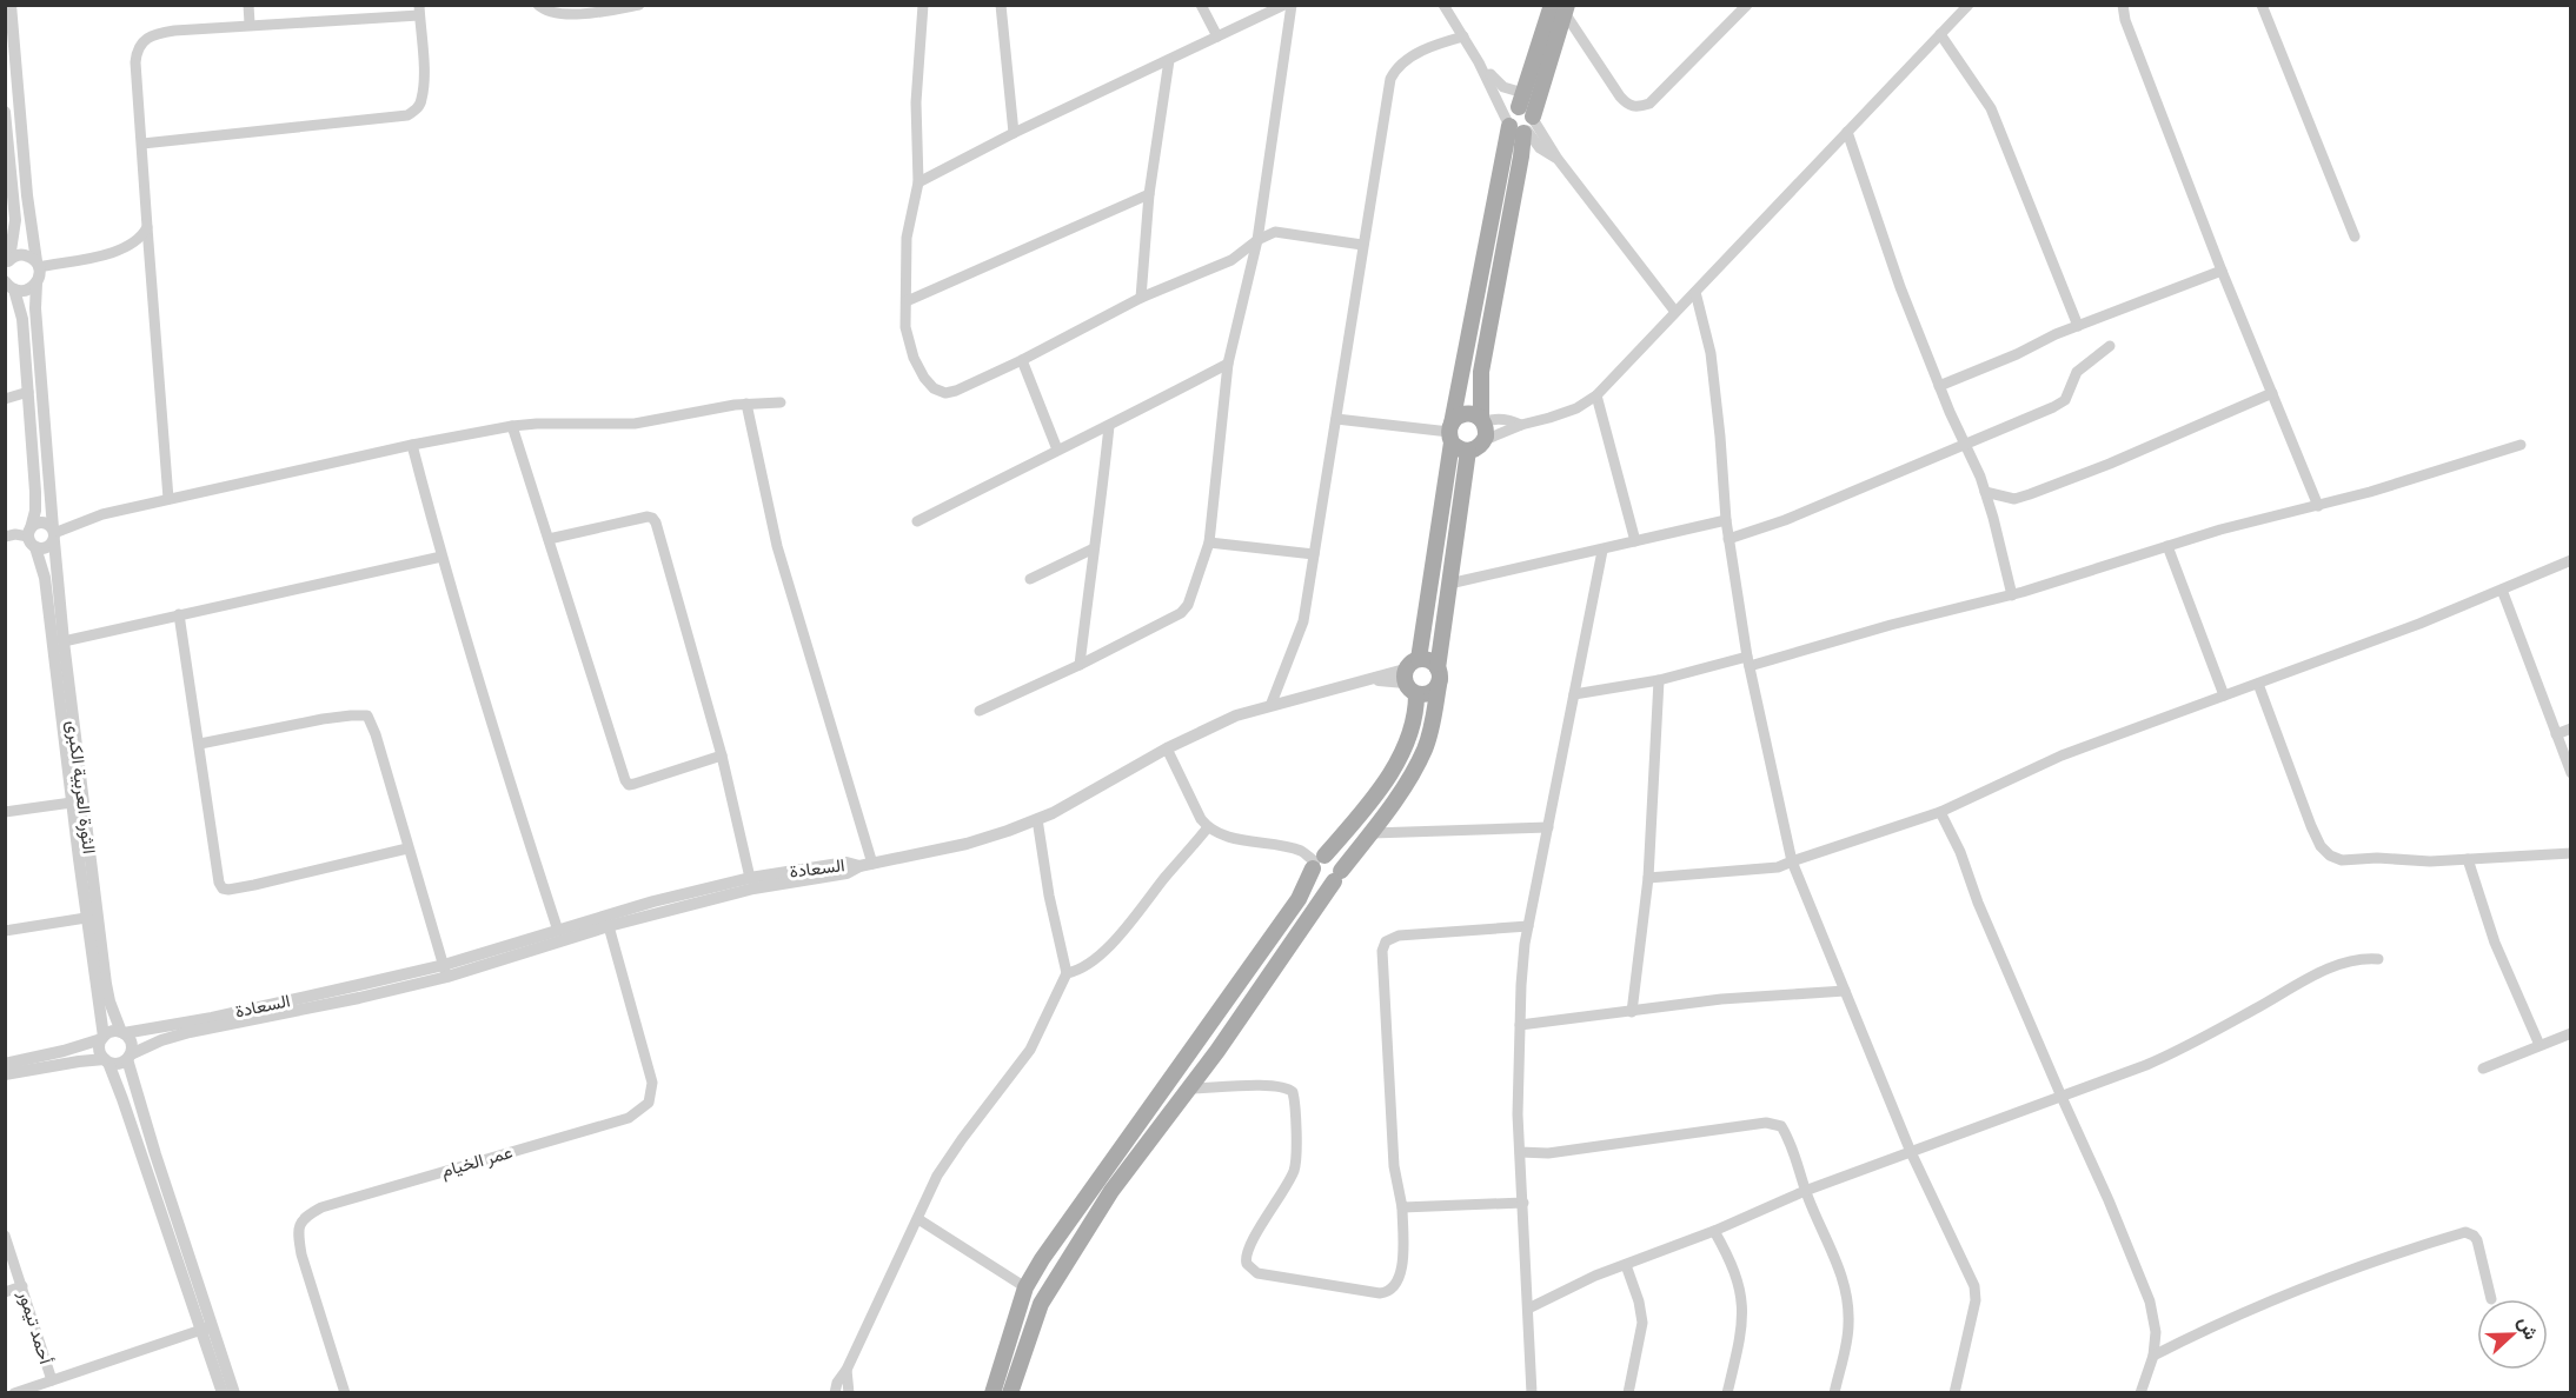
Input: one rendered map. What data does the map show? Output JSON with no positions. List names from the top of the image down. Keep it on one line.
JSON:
{"streets":{"street":["الثورة العربية الكبرى","السعادة","عمر الخيام","أحمد تيمور"]},"crossings":[["الثورة العربية الكبرى","السعادة"],["السعادة","عمر الخيام"]],"north":"right"}
